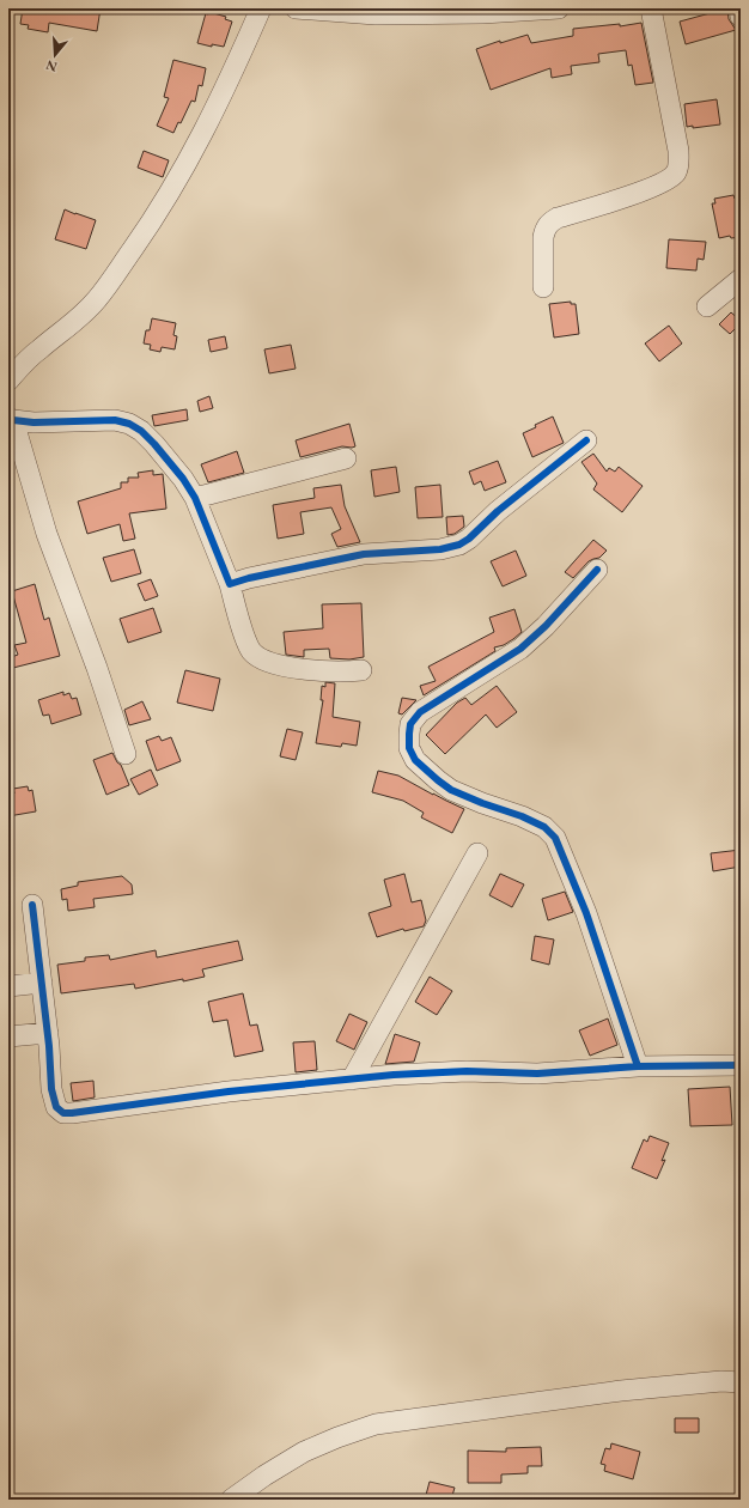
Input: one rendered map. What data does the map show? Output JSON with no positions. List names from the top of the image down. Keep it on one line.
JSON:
{"north":"bottom"}
